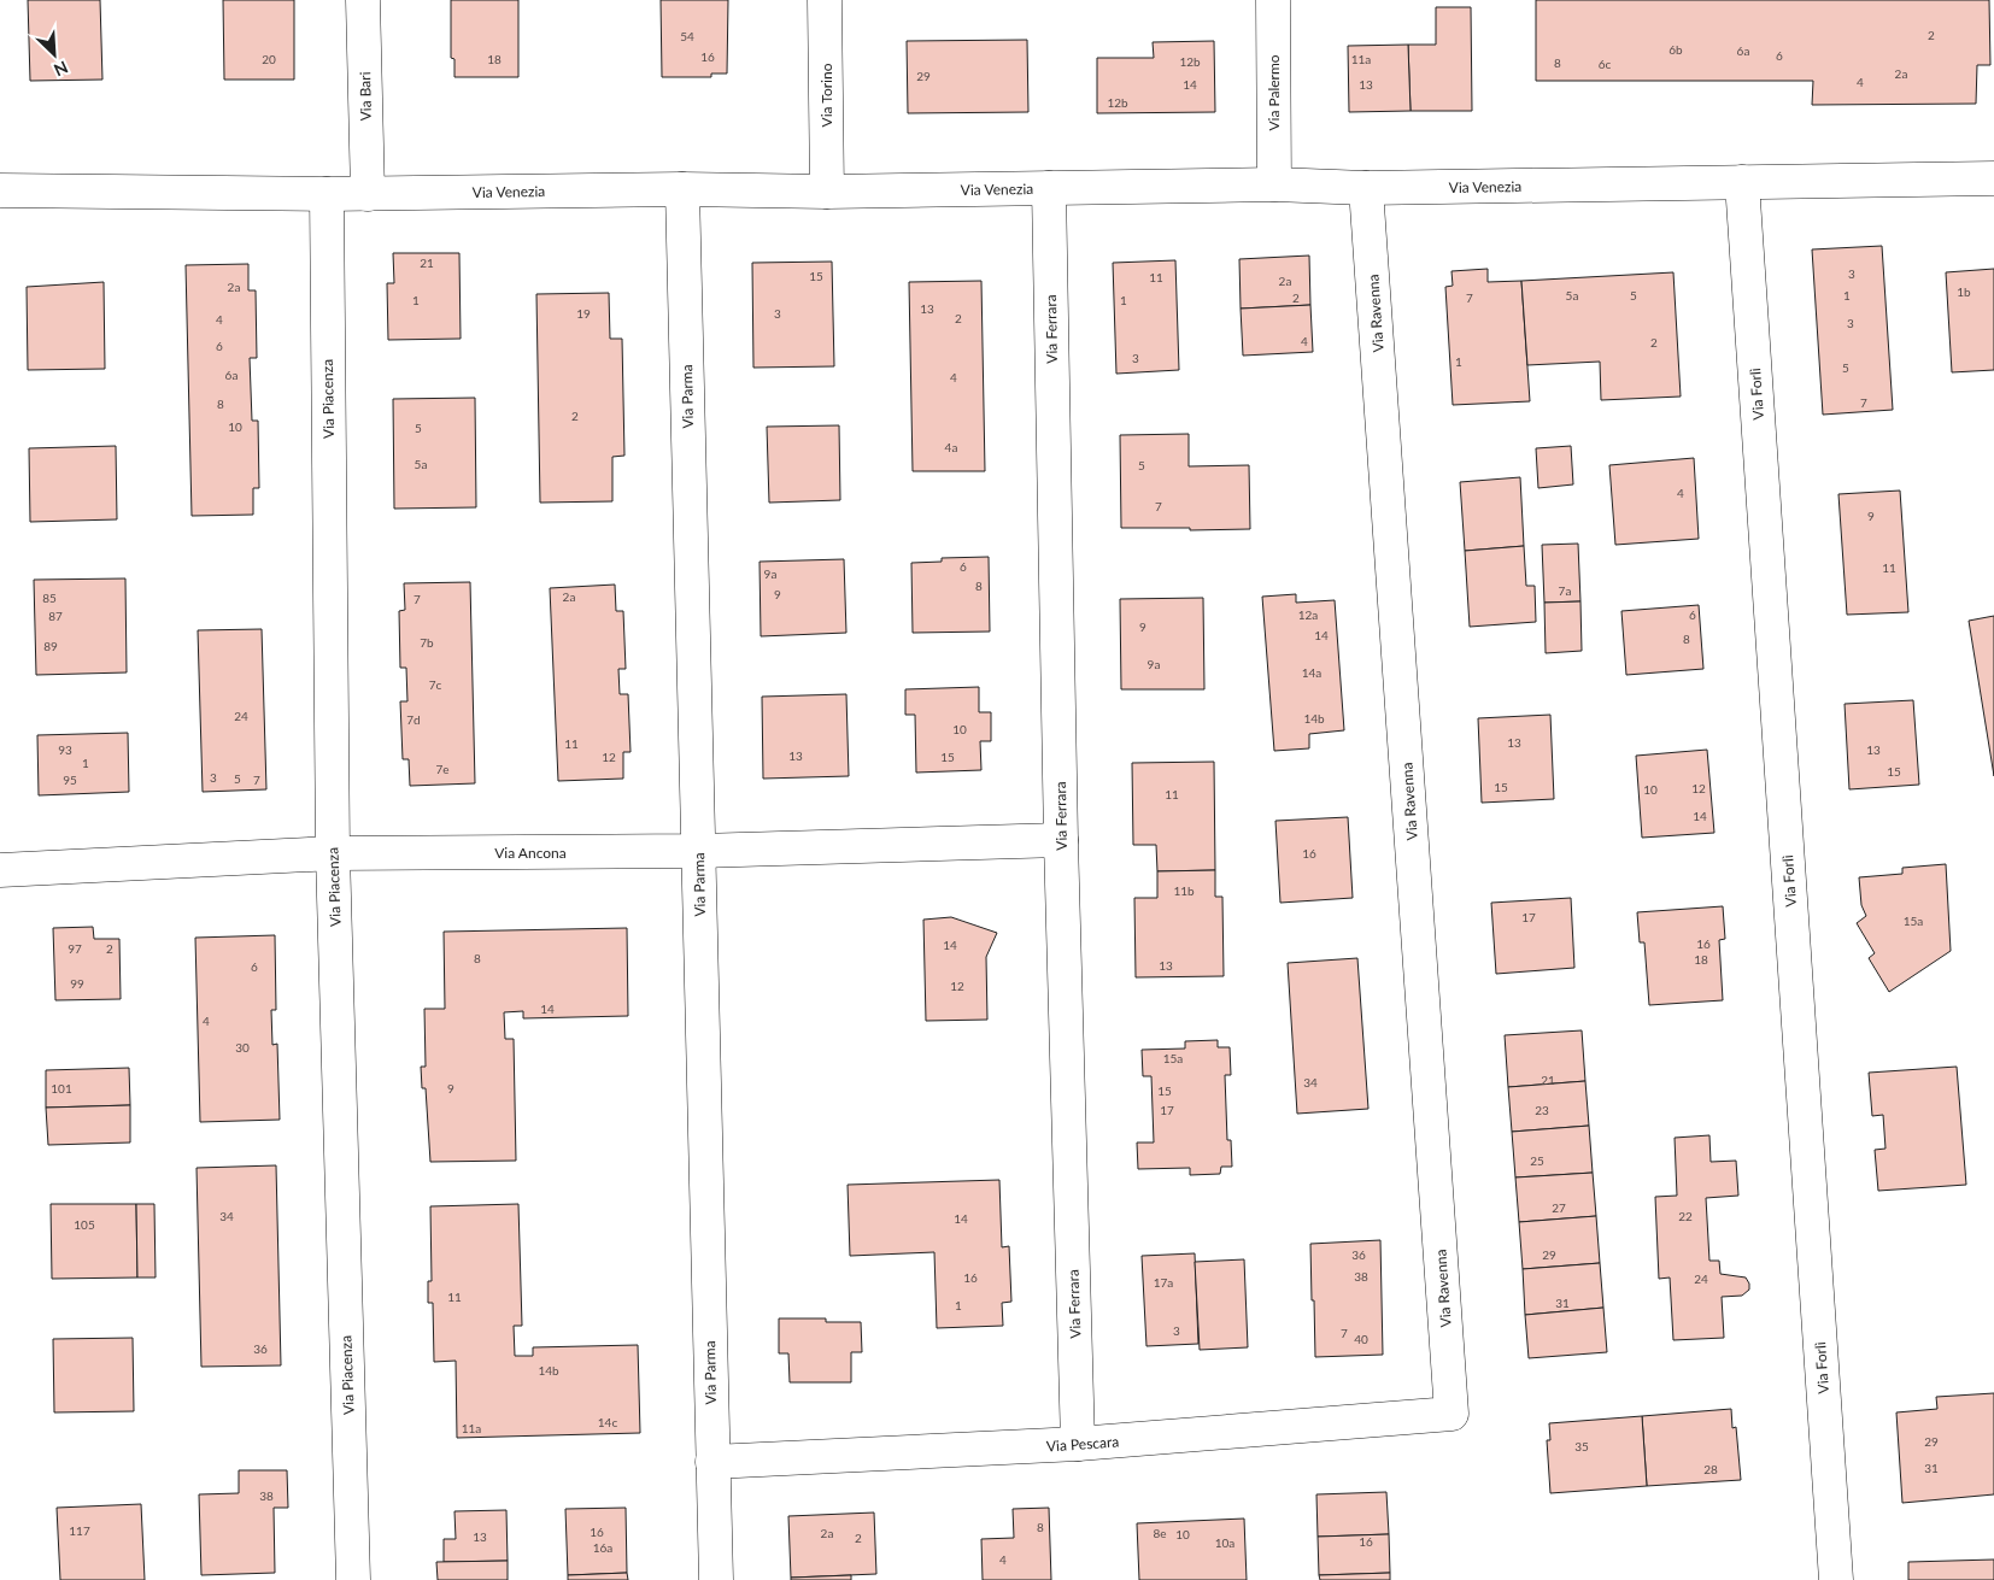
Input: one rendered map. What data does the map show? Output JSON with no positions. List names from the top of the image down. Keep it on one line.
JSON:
{"streets":{"street":["Via Palermo","Via Torino","Via Bari","Via Venezia","Via Ravenna","Via Ferrara","Via Forlì","Via Parma","Via Piacenza","Via Ancona","Via Pescara"]},"crossings":[["Via Palermo","Via Venezia"],["Via Torino","Via Venezia"],["Via Bari","Via Venezia"],["Via Venezia","Via Ravenna"],["Via Venezia","Via Ferrara"],["Via Venezia","Via Forlì"],["Via Venezia","Via Parma"],["Via Venezia","Via Piacenza"],["Via Ravenna","Via Pescara"],["Via Ferrara","Via Ancona"],["Via Ferrara","Via Pescara"],["Via Parma","Via Ancona"],["Via Parma","Via Pescara"],["Via Piacenza","Via Ancona"]],"house_numbers":["2","54","6b","6a","6","16","20","18","11a","12b","8","6c","2a","29","4","14","13","12b","21","3","15","11","2a","2a","1b","5a","5","1","2","7","1","1","13","19","3","2","4","3","4","2","6","3","1","5","6a","4","7","8","2","10","5","4a","5a","5","4","7","9","6","11","9a","8","7a","9","2a","85","7","12a","6","87","9","14","8","7b","89","9a","14a","7c","24","14b","7d","10","13","11","93","13","13","12","15","1","7e","15","3","5","95","7","15","12","10","11","14","16","11b","17","15a","16","14","97","2","8","18","13","6","99","12","14","4","30","15a","21","34","101","9","15","17","23","25","27","34","22","14","105","36","29","38","16","24","17a","11","31","1","3","7","40","36","14b","14c","11a","29","35","31","28","38","8","117","16","2a","8e","10","13","2","16","10a","16a","4"],"north":"bottom right"}
